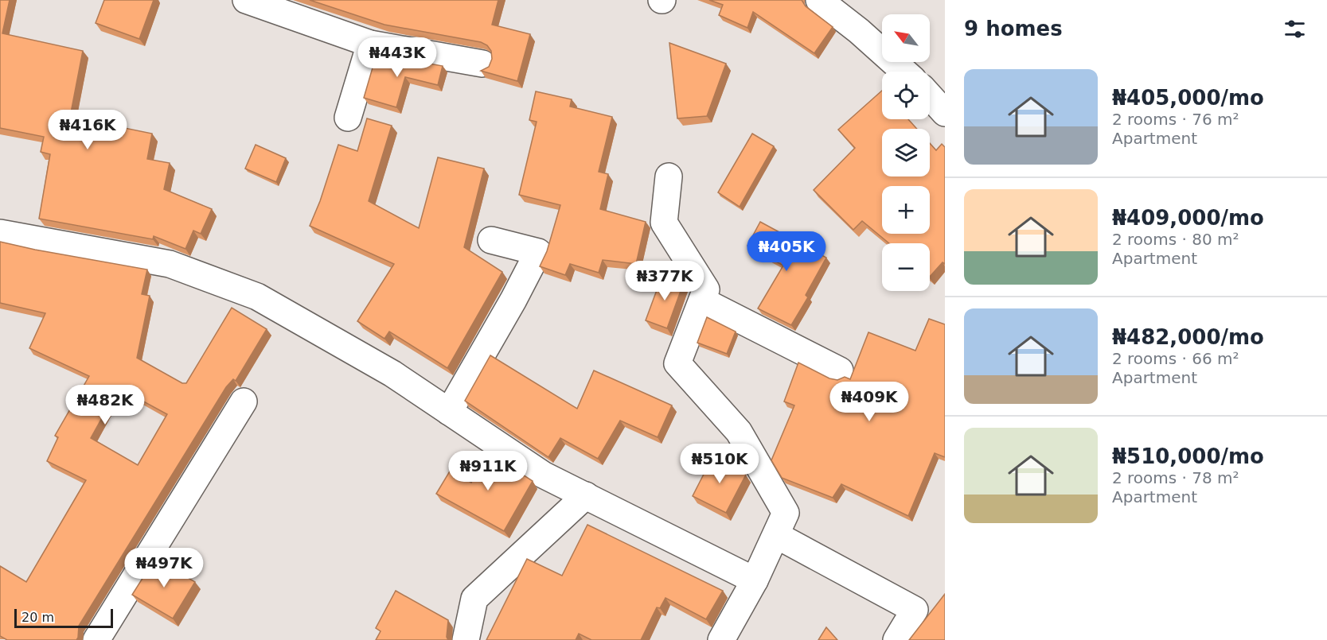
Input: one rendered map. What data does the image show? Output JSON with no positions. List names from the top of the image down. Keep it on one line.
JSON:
{"scale_bar":"20 m","north":"top left","page":{"heading":"9 homes","map_buttons":["+","−"],"price":["₦443K","₦416K","₦405K","₦377K","₦409K","₦482K","₦510K","₦911K","₦497K"],"list":[{"name":"₦405,000/mo","note":"2 rooms · 76 m² · Apartment"},{"name":"₦409,000/mo","note":"2 rooms · 80 m² · Apartment"},{"name":"₦482,000/mo","note":"2 rooms · 66 m² · Apartment"},{"name":"₦510,000/mo","note":"2 rooms · 78 m² · Apartment"}],"scale":"20 m"}}
